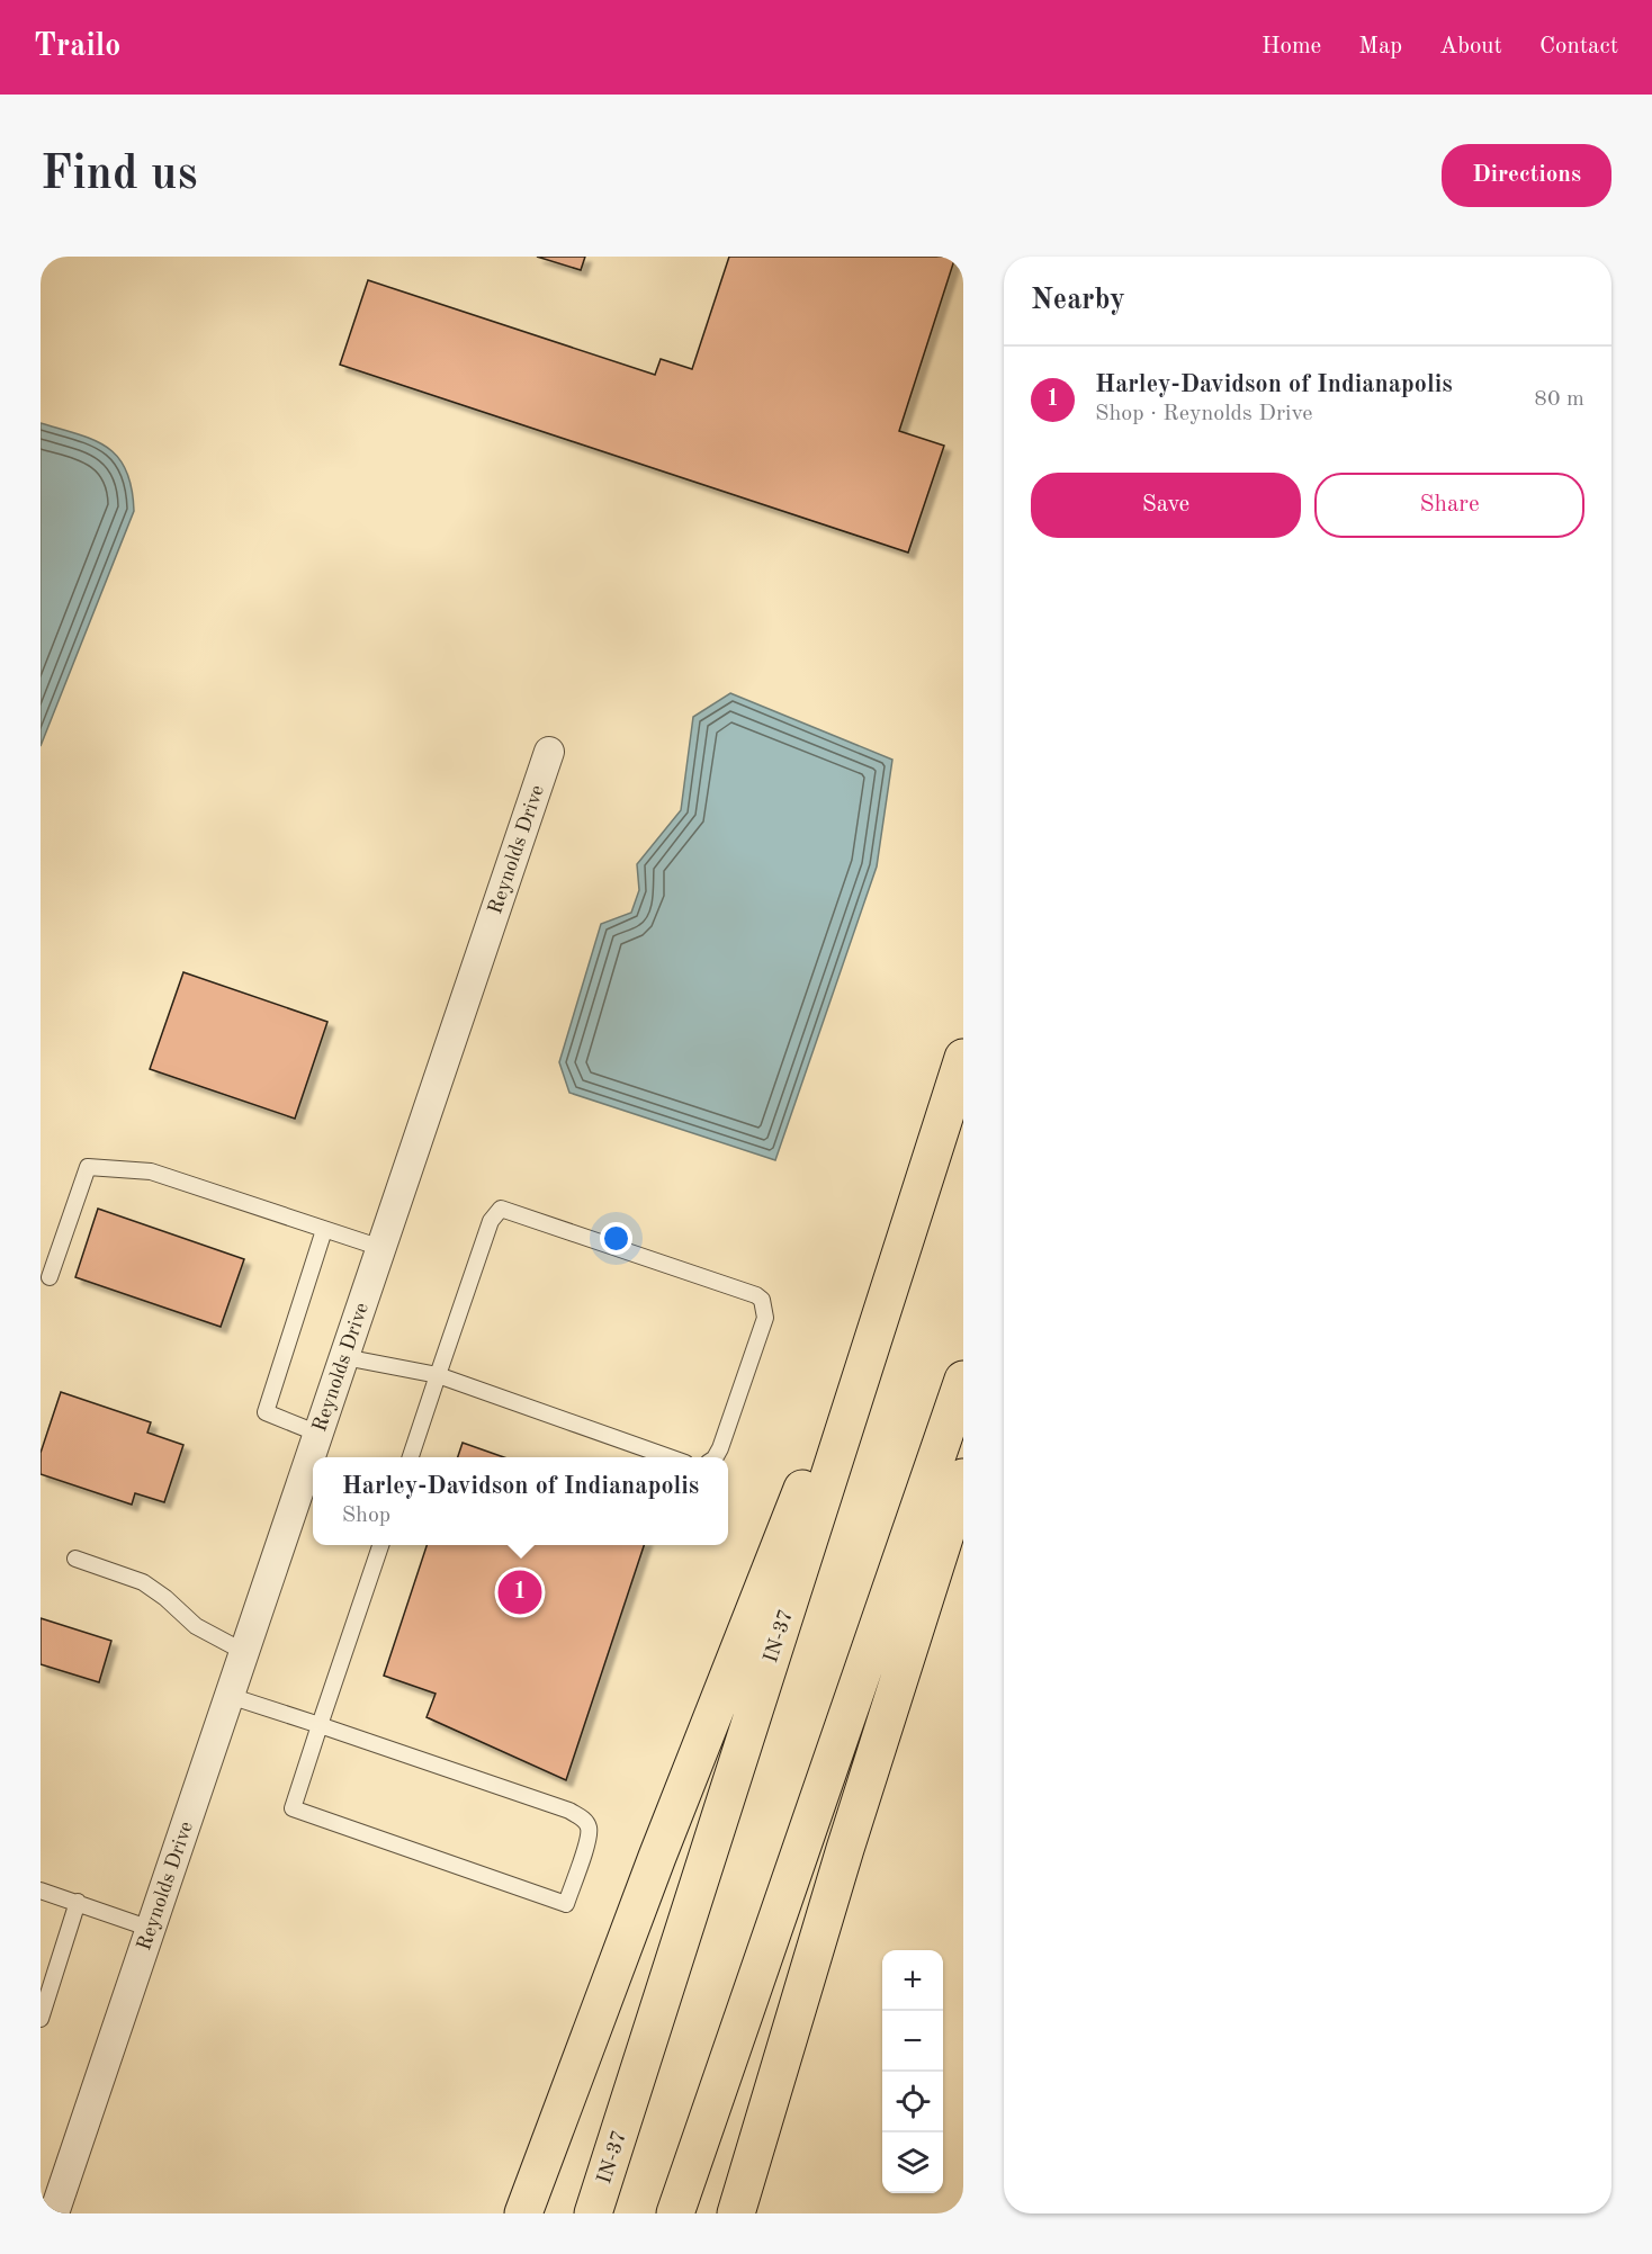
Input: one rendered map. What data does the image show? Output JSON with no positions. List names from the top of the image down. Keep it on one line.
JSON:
{"streets":{"highway":["IN-37"],"street":["Reynolds Drive"]},"page":{"header":"Trailo","nav":["Home","Map","About","Contact"],"buttons":["Directions",["Save","Share"]],"title":"Find us","heading":"Nearby","list":[{"mark":"1","name":"Harley-Davidson of Indianapolis","note":"Shop · Reynolds Drive","value":"80 m"}],"popup":["Harley-Davidson of Indianapolis","Shop"],"pins":"1","map_buttons":["+","−"]}}
